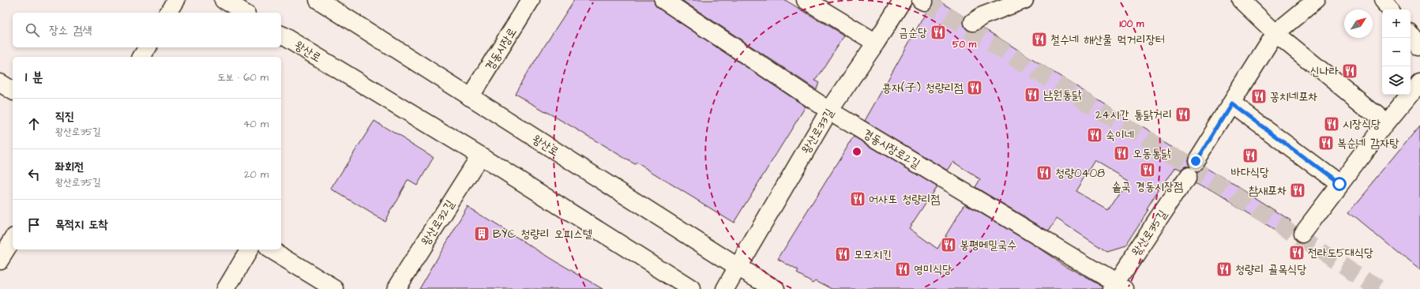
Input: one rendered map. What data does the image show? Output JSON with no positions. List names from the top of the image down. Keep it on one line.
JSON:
{"streets":{"street":["경동시장로","왕산로","왕산로33길","경동시장로2길","왕산로32길","왕산로35길"]},"crossings":[["경동시장로","왕산로"],["왕산로","왕산로33길"],["왕산로","왕산로32길"],["왕산로33길","경동시장로2길"],["경동시장로2길","왕산로35길"]],"places":{"restaurant":["금순당","철수네 해산물 먹거리장터","신나라","콩자(子) 청량리점","남원통닭","꽁치네포차","24시간 통닭거리","시장식당","숙이네","복순네 감자탕","오동통닭","바다식당","솥국 경동시장점","청량0408","참새포차","어사또 청량리점","봉평메밀국수","전라도5대식당","모모치킨","영미식당","청량리 골목식당"],"building":["BYC 청량리 오피스텔"]},"north":"top right","page":{"map_buttons":["+","−"],"search":"장소 검색","heading":["1 분","도보 · 60 m"],"list":[["직진","왕산로35길","40 m"],["좌회전","왕산로35길","20 m"],"목적지 도착"]},"rings":["100 m","50 m"]}
